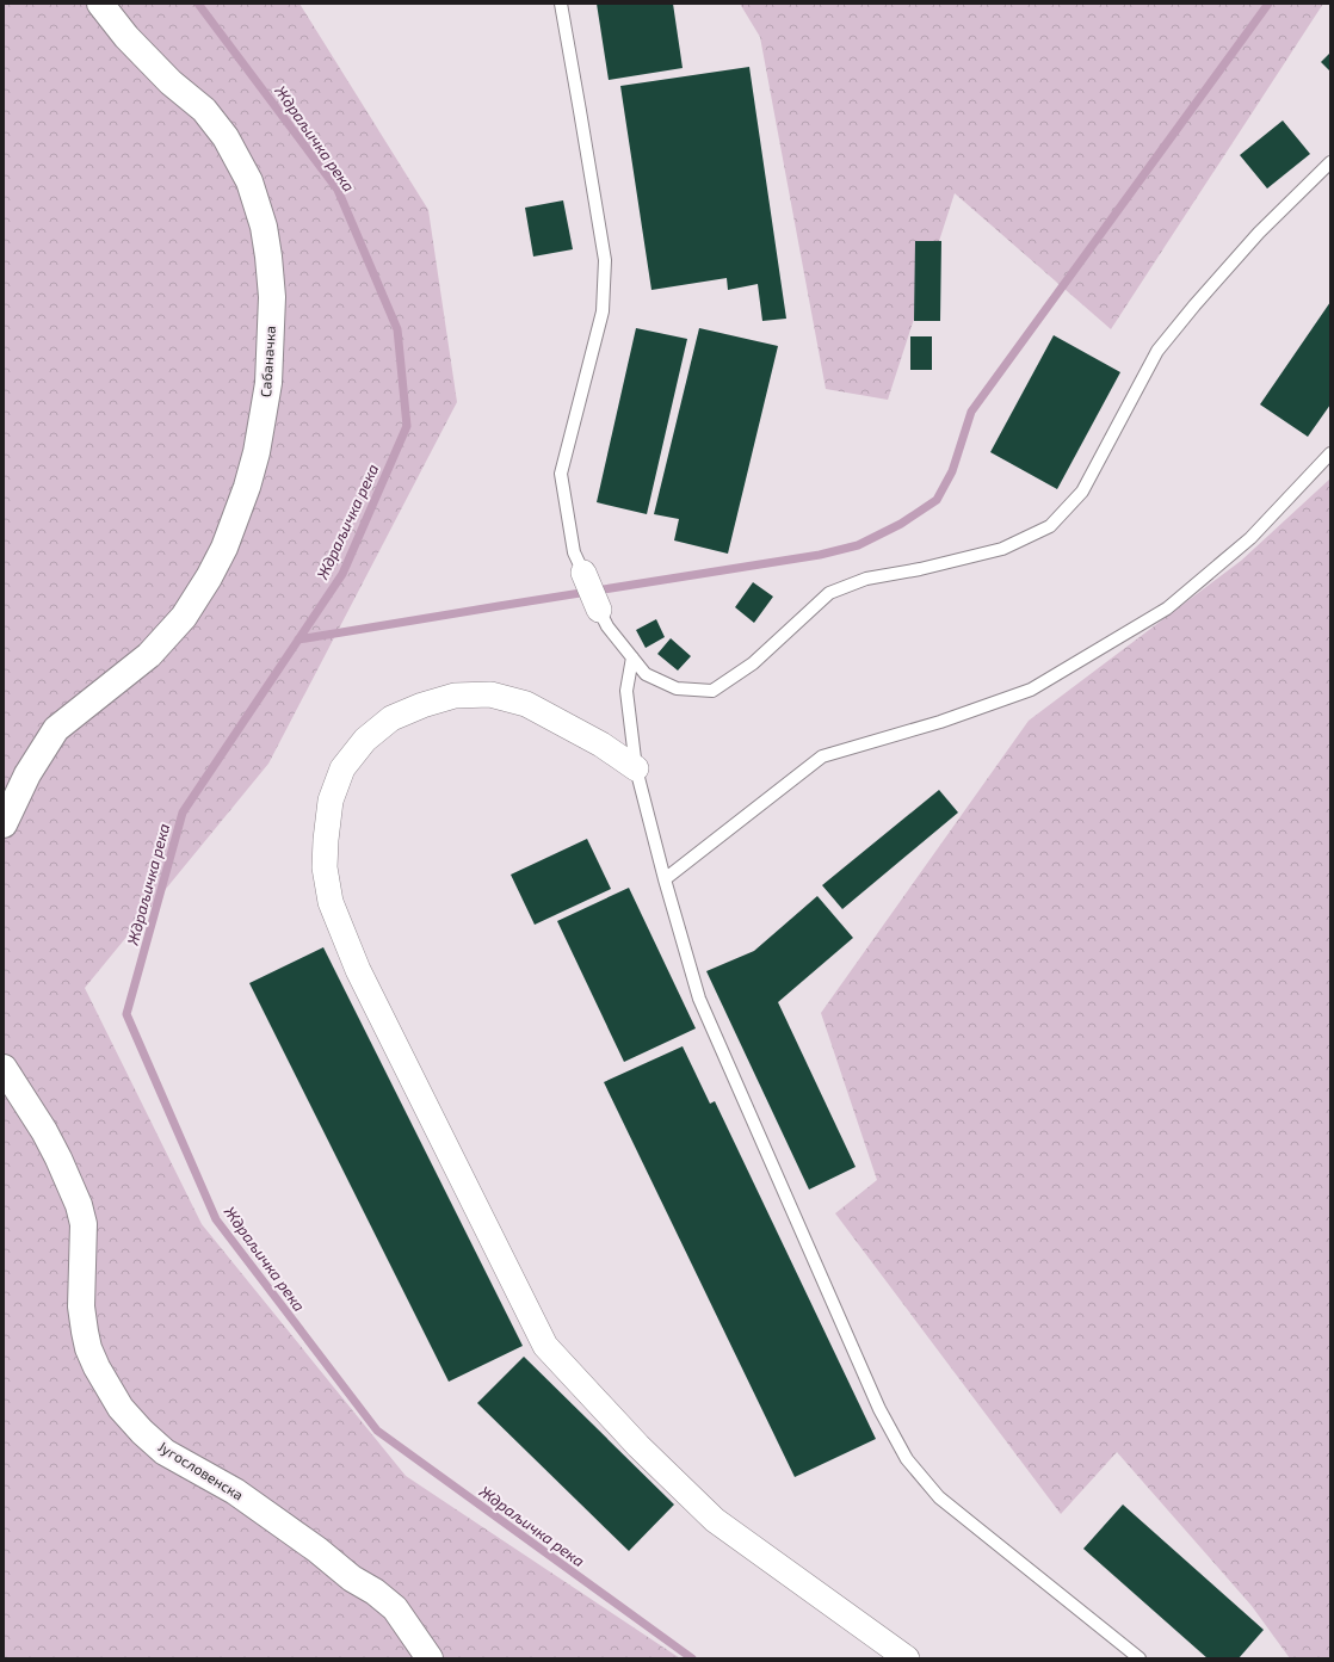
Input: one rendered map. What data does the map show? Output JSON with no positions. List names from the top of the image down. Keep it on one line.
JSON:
{"streets":{"main road":["Сабаначка","Југословенска"]},"water":["Ждраљичка река"]}
